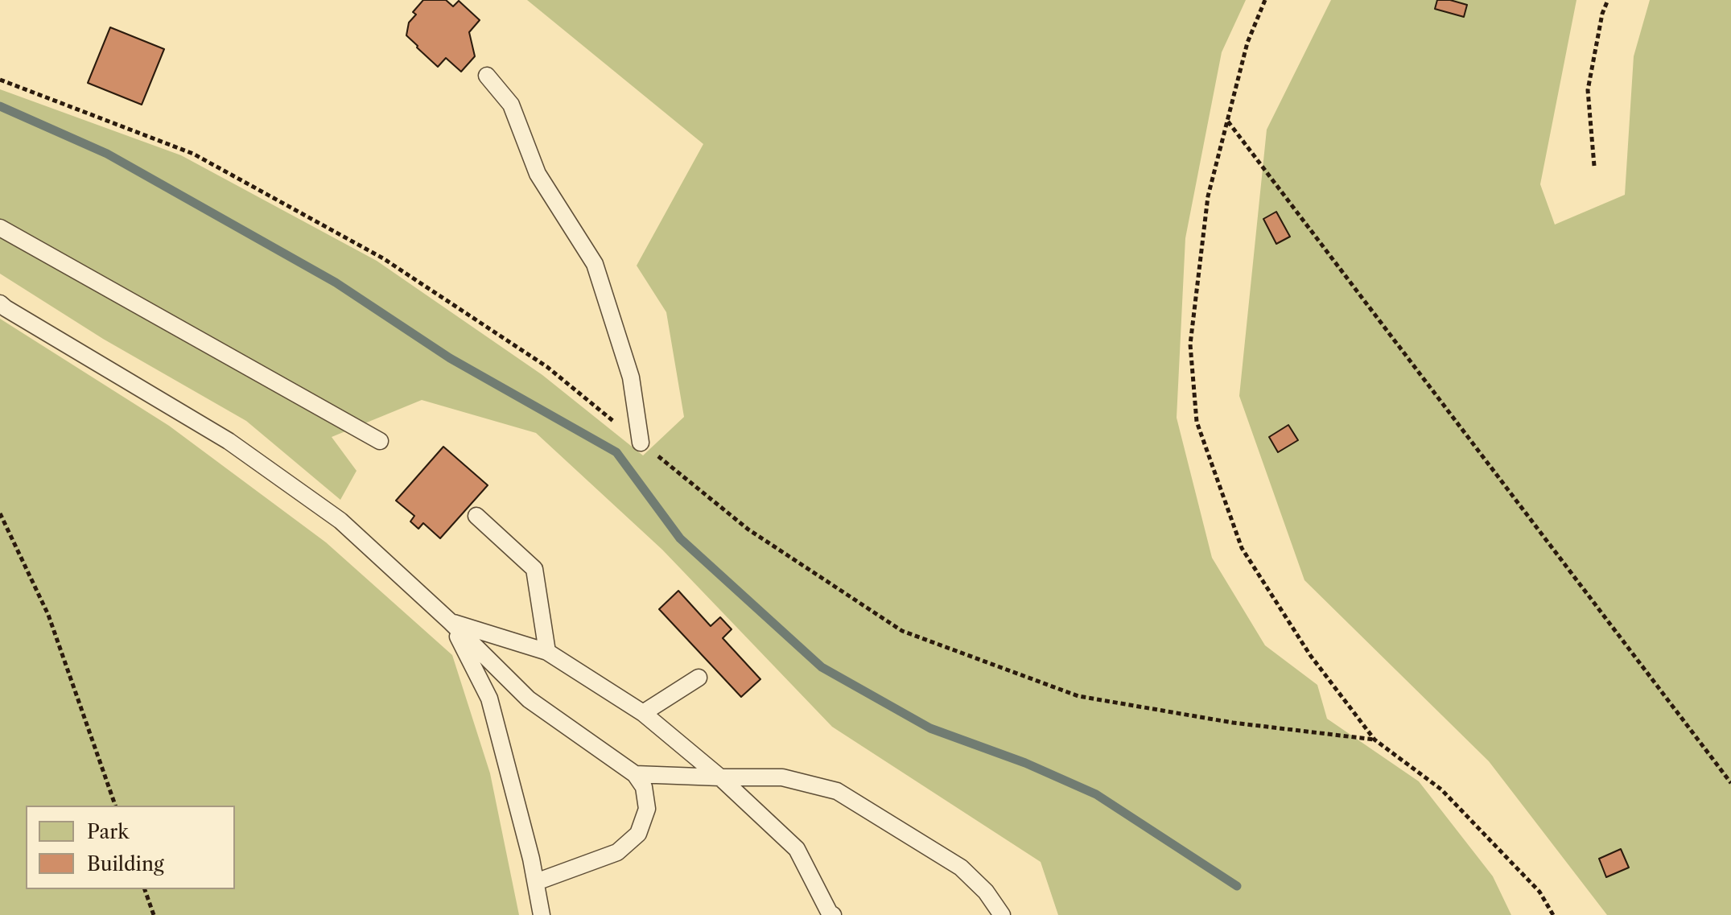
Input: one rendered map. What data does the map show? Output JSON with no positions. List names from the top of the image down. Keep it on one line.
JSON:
{"legend":["Park","Building"]}
